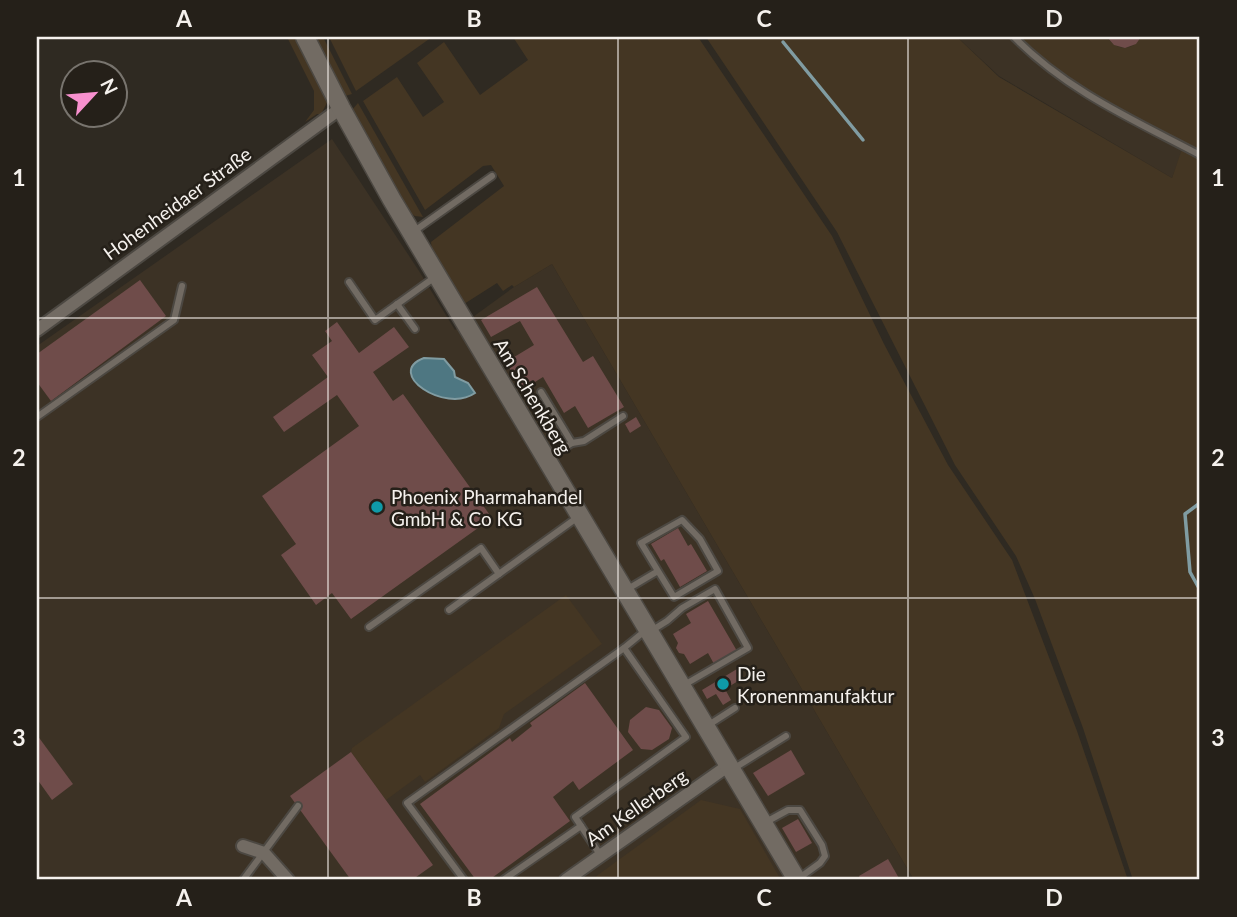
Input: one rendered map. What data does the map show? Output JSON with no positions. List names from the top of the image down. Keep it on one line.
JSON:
{"streets":{"main road":["Am Schenkberg"],"street":["Hohenheidaer Straße","Am Kellerberg"]},"crossings":[["Hohenheidaer Straße","Am Schenkberg"],["Am Schenkberg","Am Kellerberg"]],"places":["Phoenix Pharmahandel GmbH & Co KG","Die Kronenmanufaktur"],"north":"top right","grid":{"columns":["A","B","C","D"],"rows":["1","2","3"]}}
